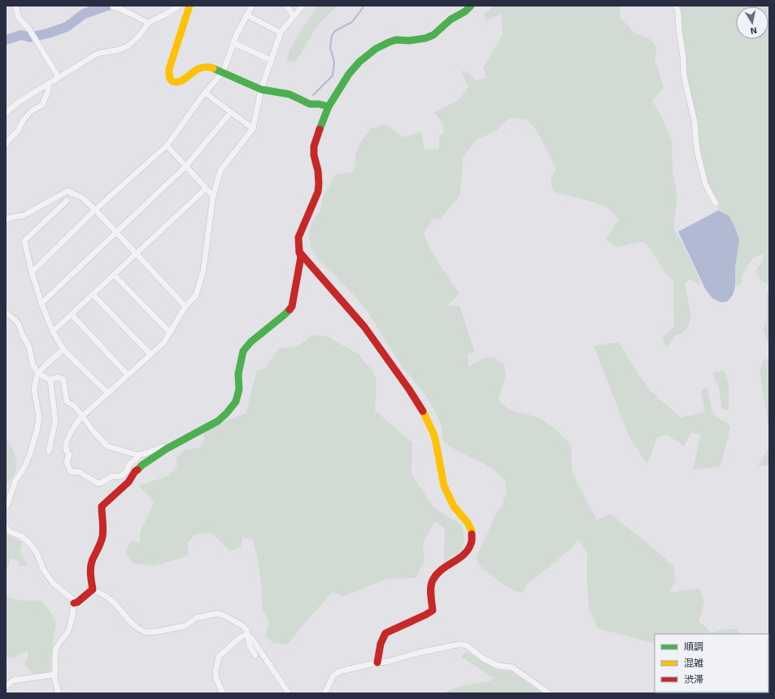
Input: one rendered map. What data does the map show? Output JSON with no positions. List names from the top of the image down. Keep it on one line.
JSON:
{"legend":["順調","混雑","渋滞"],"north":"bottom"}
